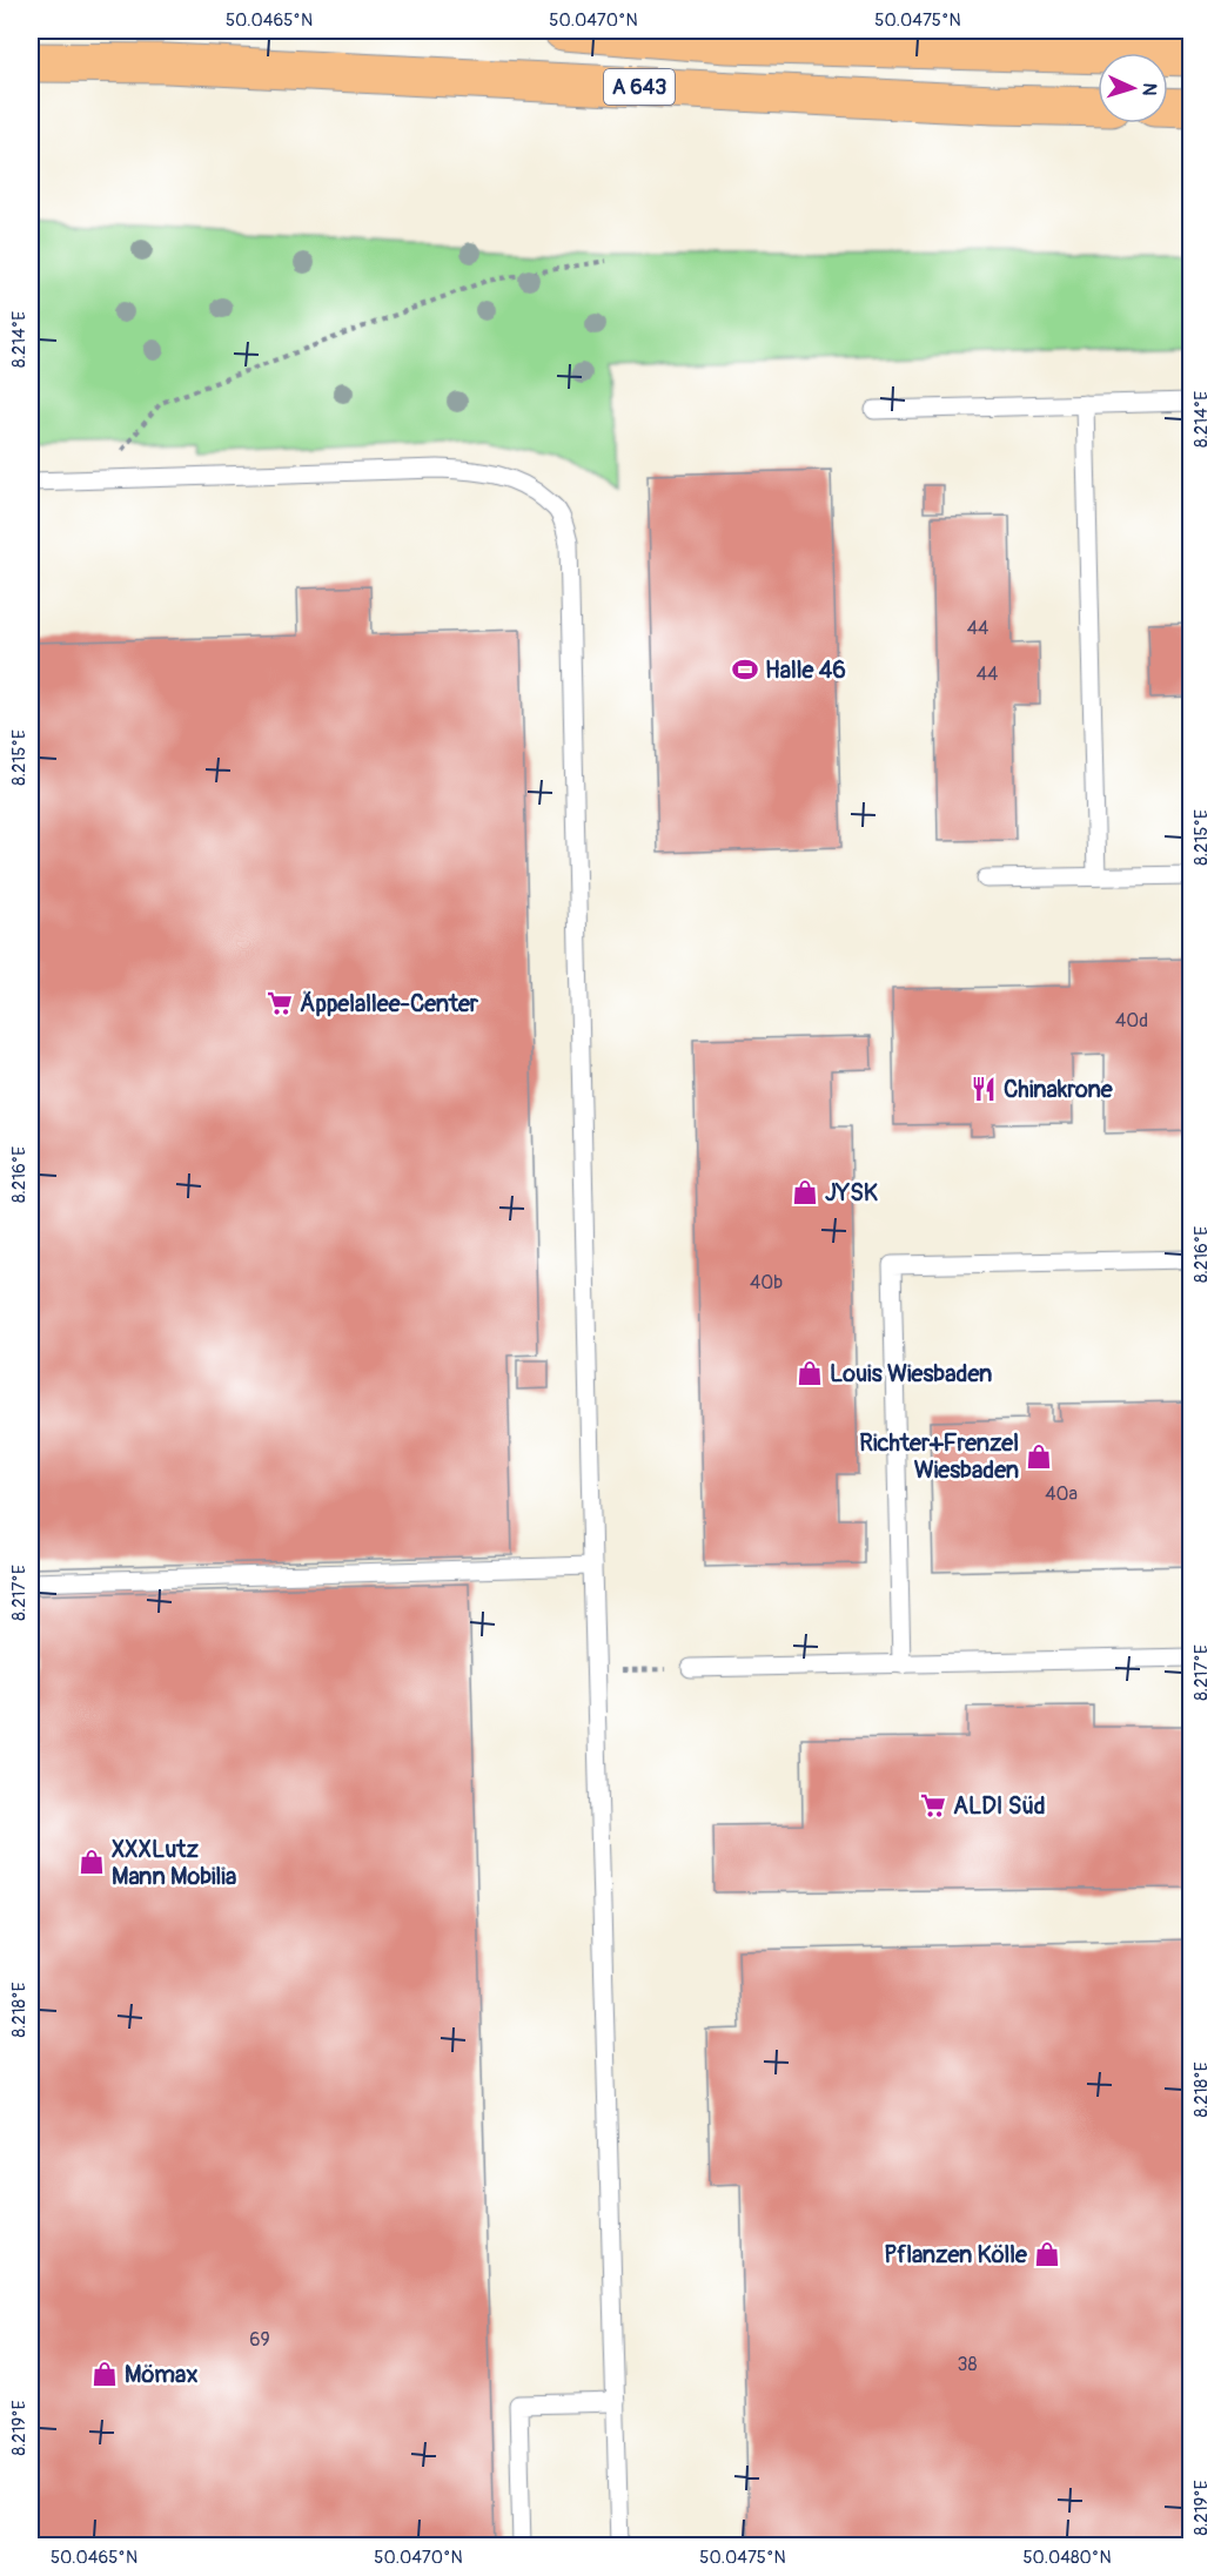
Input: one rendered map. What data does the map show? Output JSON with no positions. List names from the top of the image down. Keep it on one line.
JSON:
{"streets":{"highway":["A 643"]},"places":{"sports":["Halle 46"],"supermarket":["Äppelallee-Center","ALDI Süd"],"restaurant":["Chinakrone"],"shop":["JYSK","Louis Wiesbaden","Richter+Frenzel Wiesbaden","XXXLutz Mann Mobilia","Pflanzen Kölle","Mömax"]},"house_numbers":["44","44","40d","40b","40a","69","38"],"north":"right","coordinates":["50.0465°N","50.0470°N","50.0475°N","8.214°E","8.215°E","8.216°E","8.217°E","8.218°E","8.219°E","50.0480°N"]}
